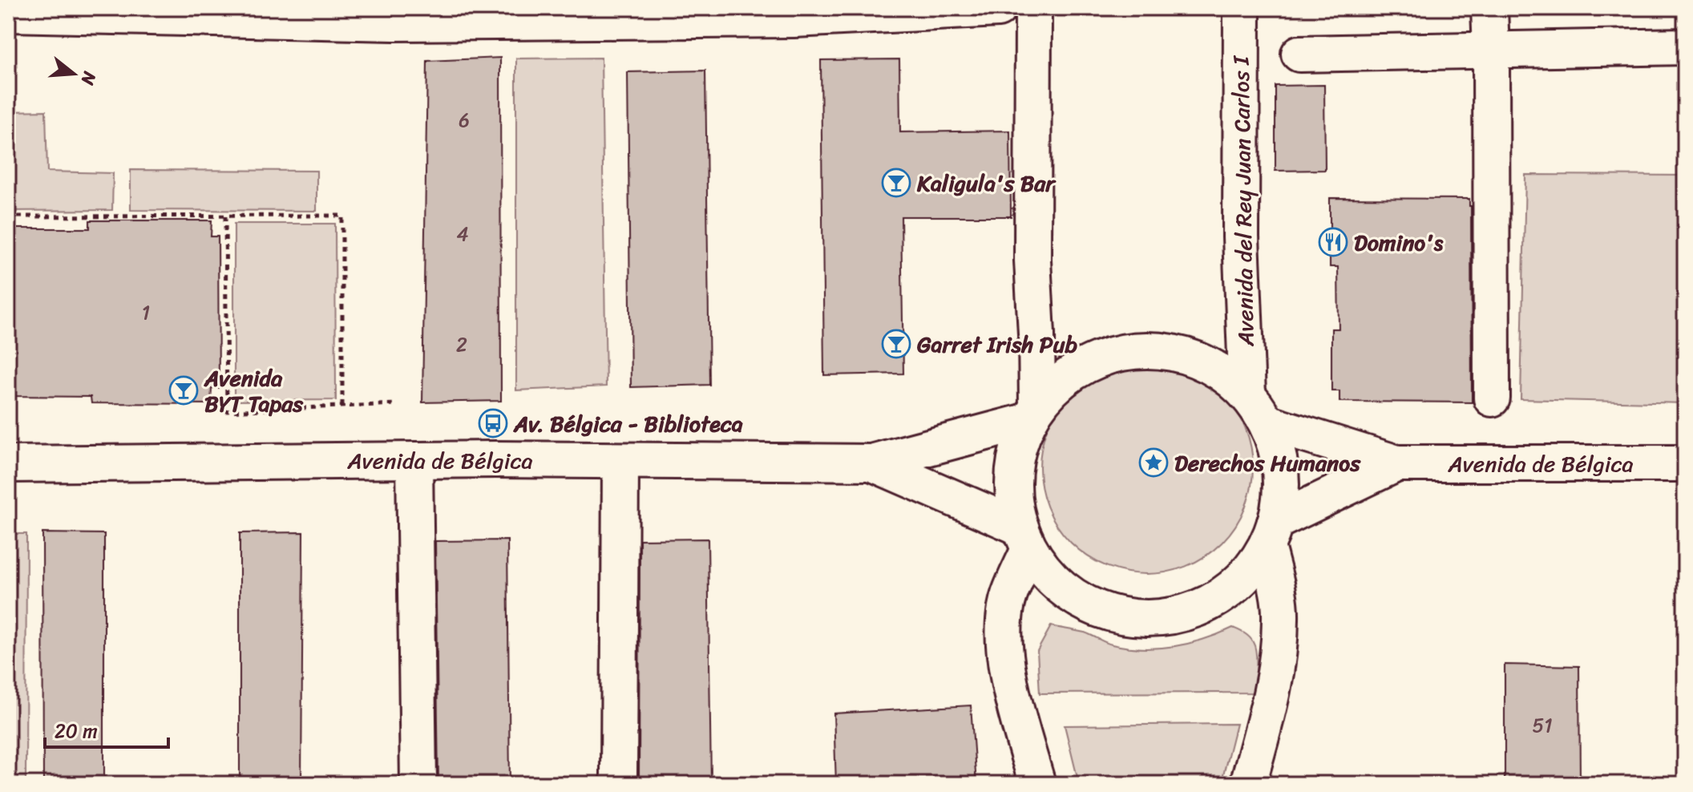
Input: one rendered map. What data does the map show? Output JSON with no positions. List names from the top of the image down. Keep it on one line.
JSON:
{"streets":{"street":["Avenida del Rey Juan Carlos I","Avenida de Bélgica"]},"places":{"bar":["Kaligula's Bar","Garret Irish Pub","Avenida BYT Tapas"],"restaurant":["Domino's"],"bus stop":["Av. Bélgica - Biblioteca"],"place":["Derechos Humanos"]},"house_numbers":["6","4","1","2","51"],"scale_bar":"20 m","north":"right"}
